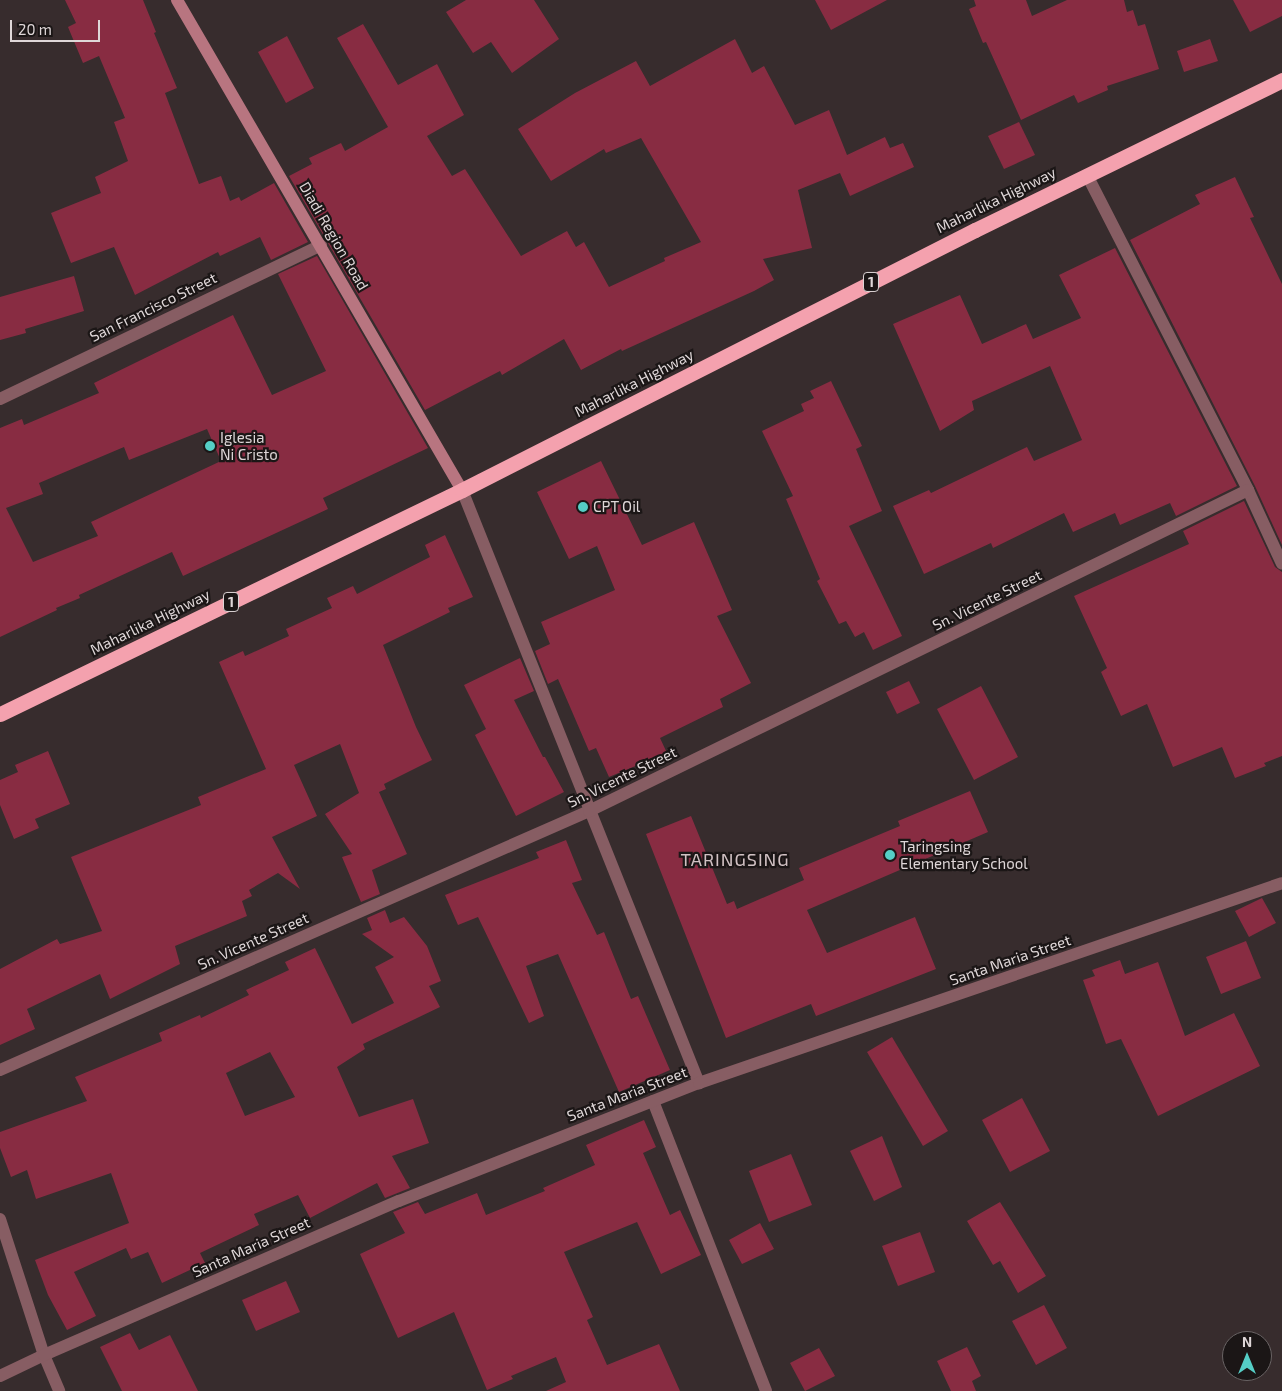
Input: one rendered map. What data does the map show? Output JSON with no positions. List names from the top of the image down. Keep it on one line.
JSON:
{"streets":{"highway":["Maharlika Highway","1"],"main road":["Diadi Region Road"],"street":["San Francisco Street","Sn. Vicente Street","Santa Maria Street"]},"crossings":[["Maharlika Highway","Diadi Region Road"],["Diadi Region Road","San Francisco Street"]],"districts":["TARINGSING"],"places":["Iglesia Ni Cristo","CPT Oil","Taringsing Elementary School"],"scale_bar":"20 m","north":"top"}
